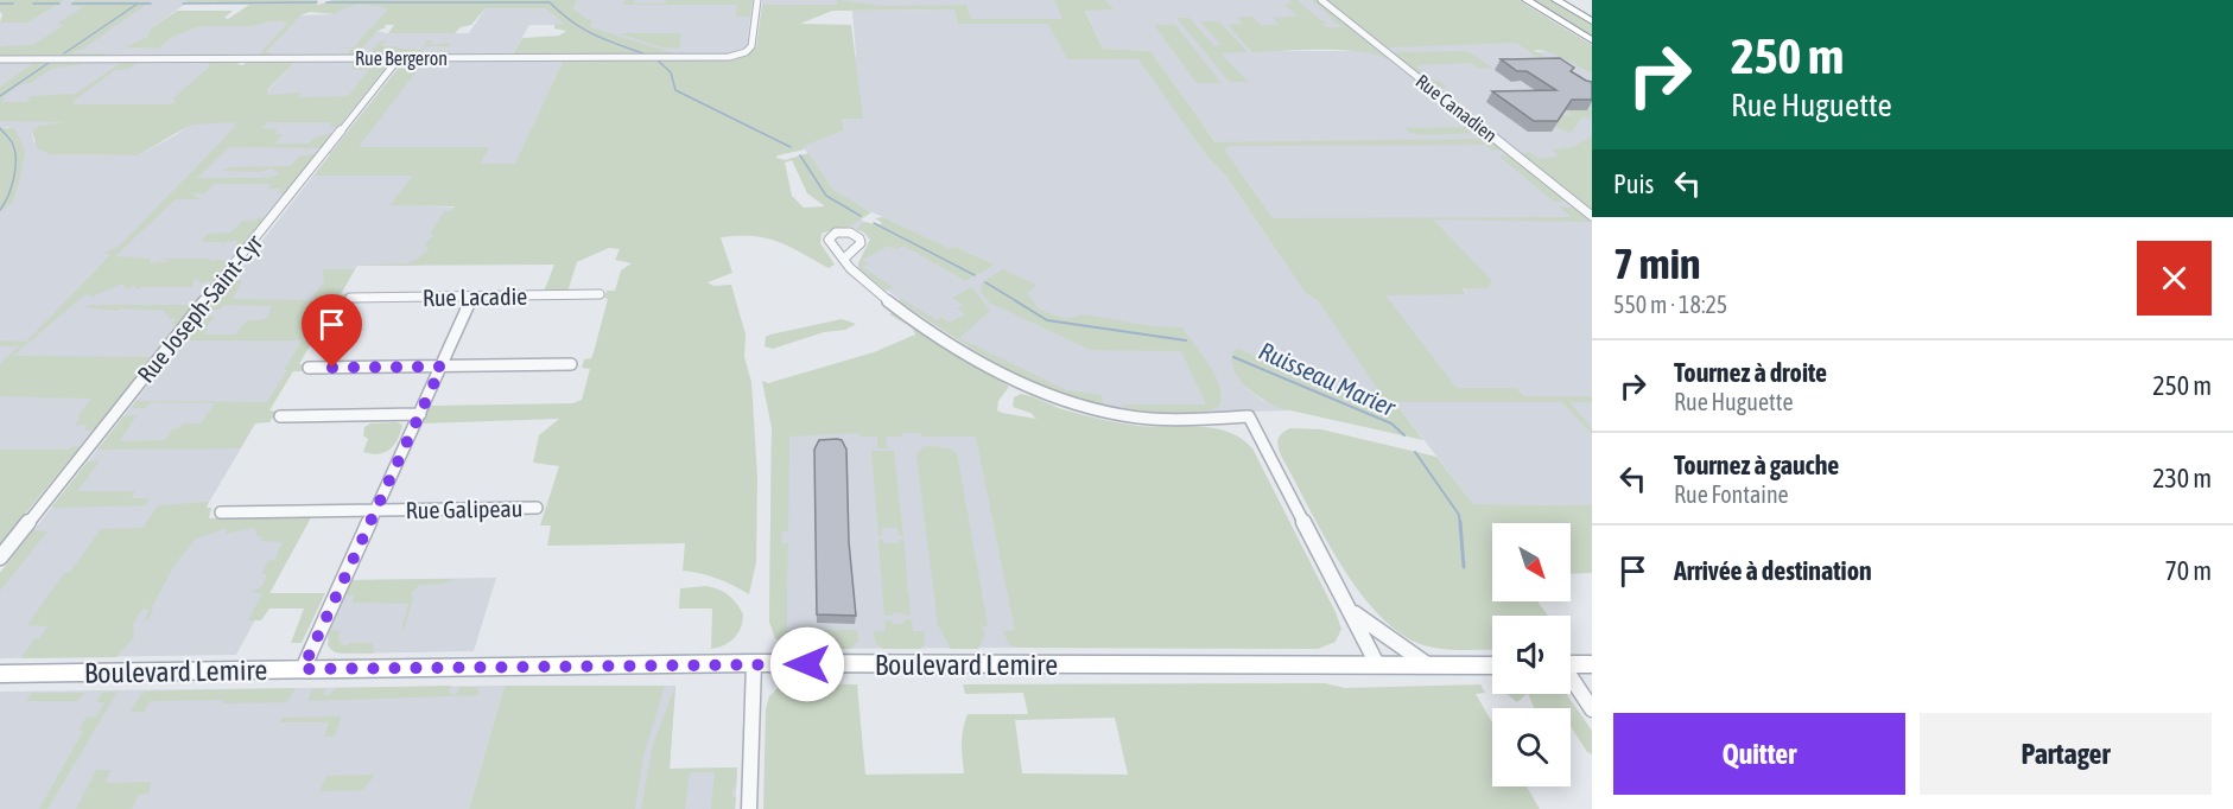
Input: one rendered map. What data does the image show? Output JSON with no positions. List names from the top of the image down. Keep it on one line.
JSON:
{"streets":{"main road":["Boulevard Lemire"],"street":["Rue Bergeron","Rue Canadien","Rue Lacadie","Rue Joseph-Saint-Cyr","Rue Galipeau"]},"crossings":[["Rue Bergeron","Rue Joseph-Saint-Cyr"]],"water":["Ruisseau Marier"],"north":"bottom right","page":{"turn":["250 m","Rue Huguette"],"then":"Puis","heading":["7 min","550 m · 18:25"],"list":[{"name":"Tournez à droite","note":"Rue Huguette","value":"250 m"},{"name":"Tournez à gauche","note":"Rue Fontaine","value":"230 m"},{"name":"Arrivée à destination","value":"70 m"}],"buttons":["Quitter","Partager"]}}
